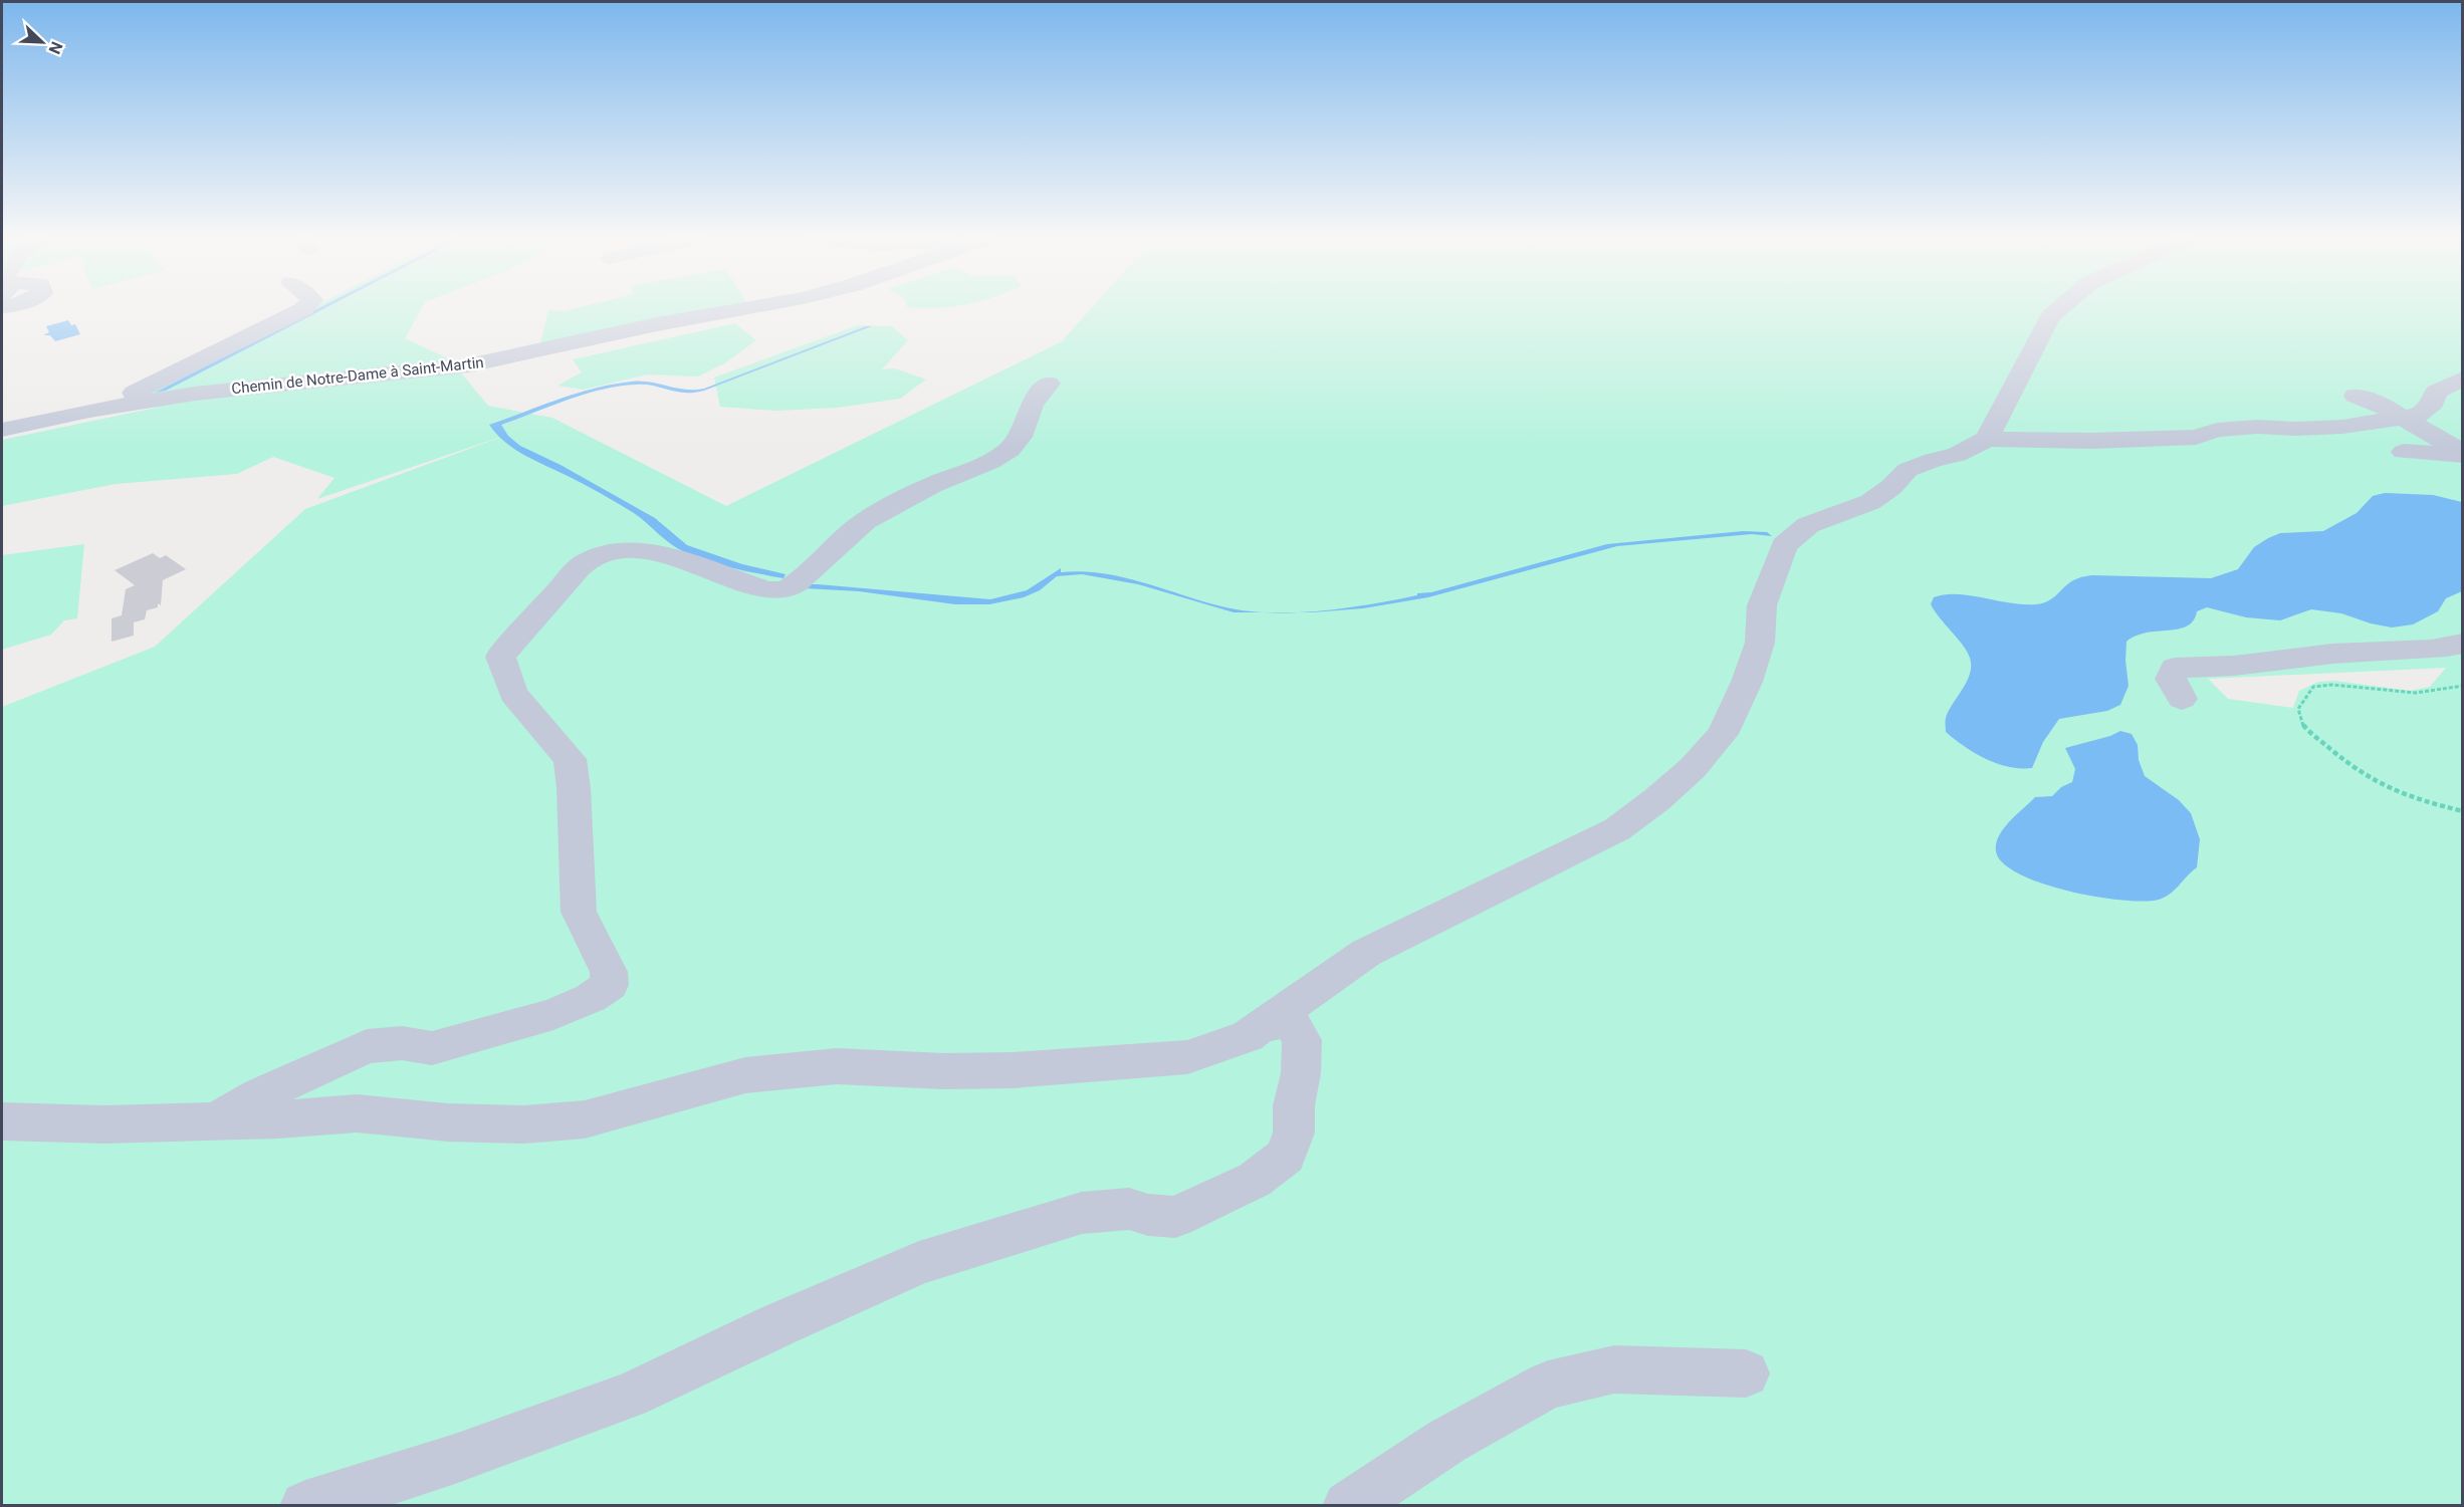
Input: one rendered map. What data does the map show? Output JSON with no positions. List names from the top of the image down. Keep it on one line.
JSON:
{"streets":{"street":["Chemin de Notre-Dame à Saint-Martin"]},"north":"bottom right"}
